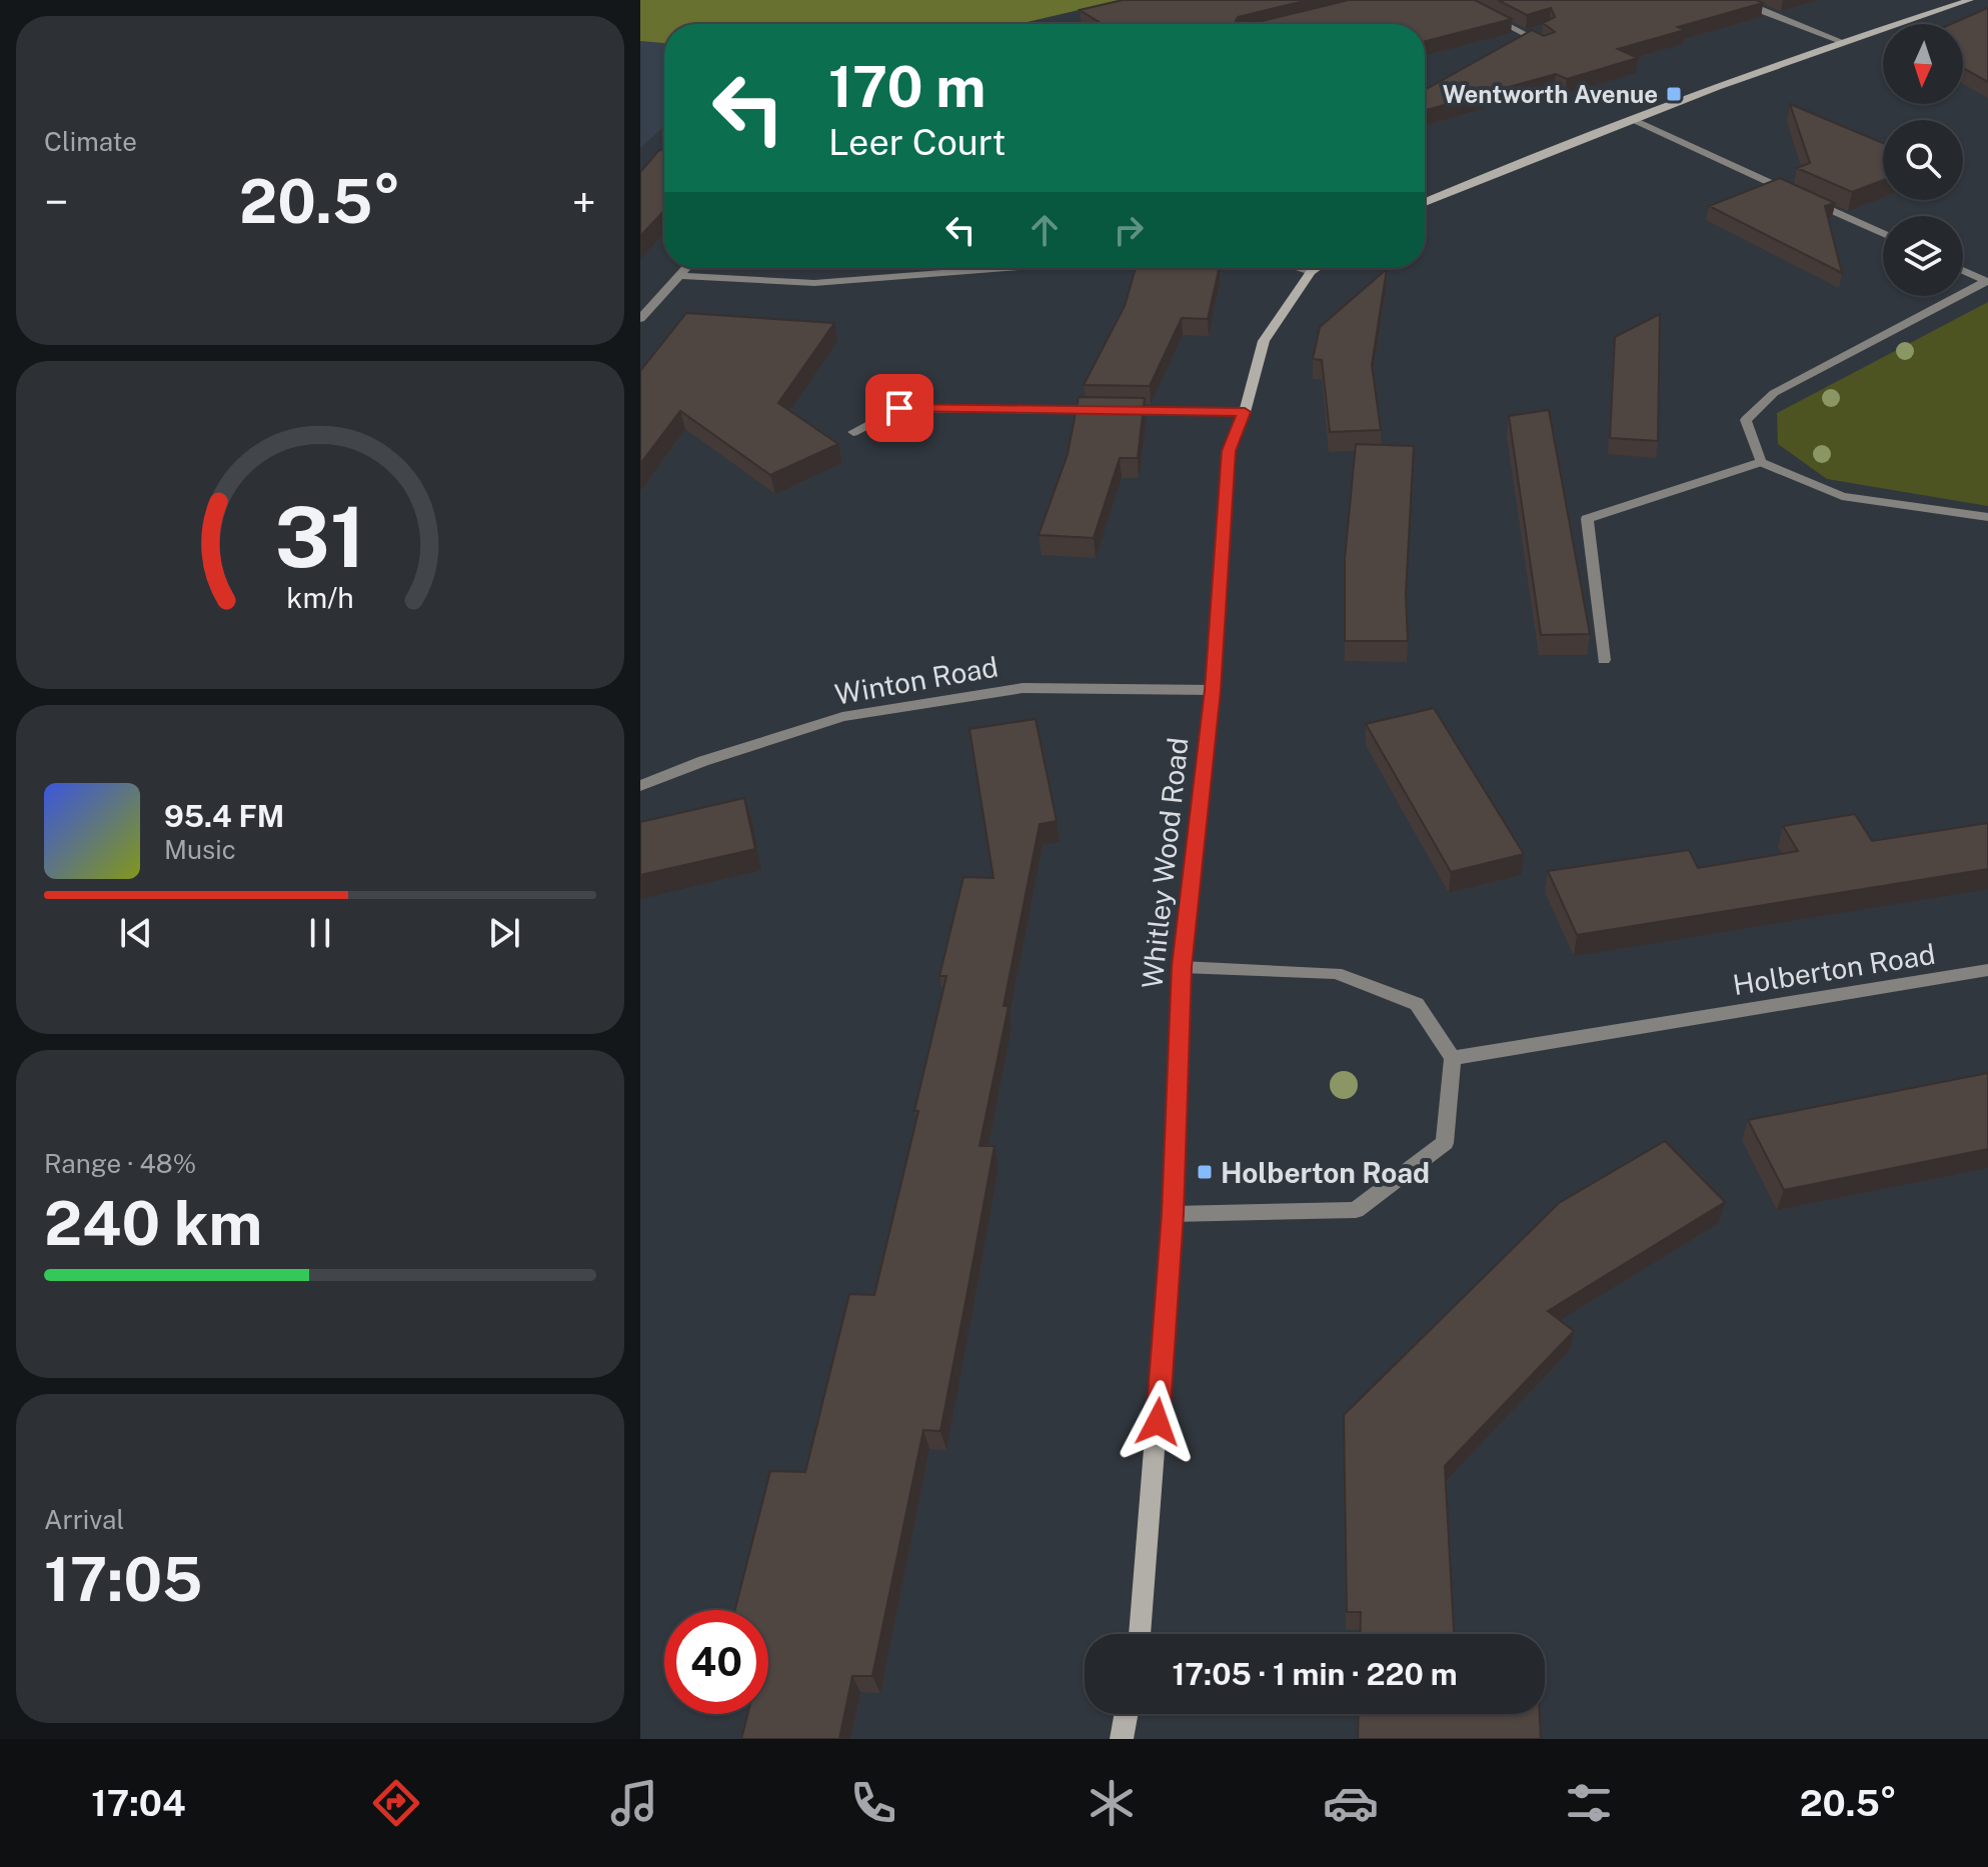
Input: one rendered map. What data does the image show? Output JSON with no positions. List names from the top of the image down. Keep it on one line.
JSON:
{"streets":{"street":["Winton Road","Whitley Wood Road","Holberton Road"]},"crossings":[["Winton Road","Whitley Wood Road"]],"places":{"transit":["Wentworth Avenue","Holberton Road"]},"north":"bottom","page":{"tile":["Climate",["Range · 48%","240 km"],["Arrival","17:05"]],"turn":["170 m","Leer Court"],"heat":["−","20.5°","+"],"song":["95.4 FM","Music"],"limit":"40","trip":"17:05 · 1 min · 220 m","tabs":["17:04","20.5°"],"gauge":["31","km/h"]}}
